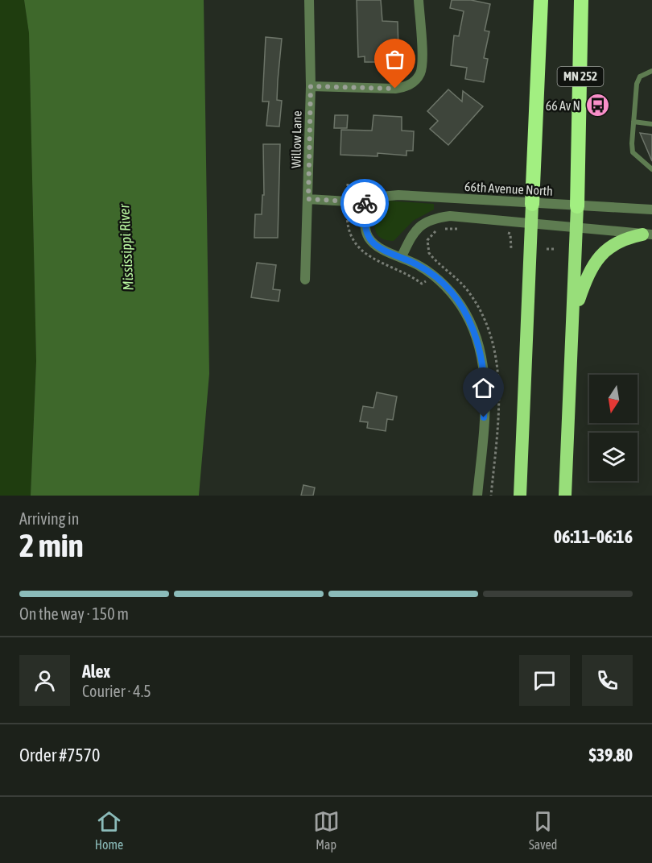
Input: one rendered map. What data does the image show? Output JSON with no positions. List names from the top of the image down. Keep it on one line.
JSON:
{"streets":{"highway":["MN 252"],"street":["Willow Lane","66th Avenue North"]},"crossings":[["MN 252","66th Avenue North"],["Willow Lane","66th Avenue North"]],"water":["Mississippi River"],"places":{"bus stop":["66 Av N"]},"north":"bottom","page":{"heading":["2 min","Arriving in","06:11–06:16"],"panel":["Alex","Courier · 4.5","Order #7570","$39.80"],"bar":"On the way · 150 m","tabs":["Home","Map","Saved"]}}
